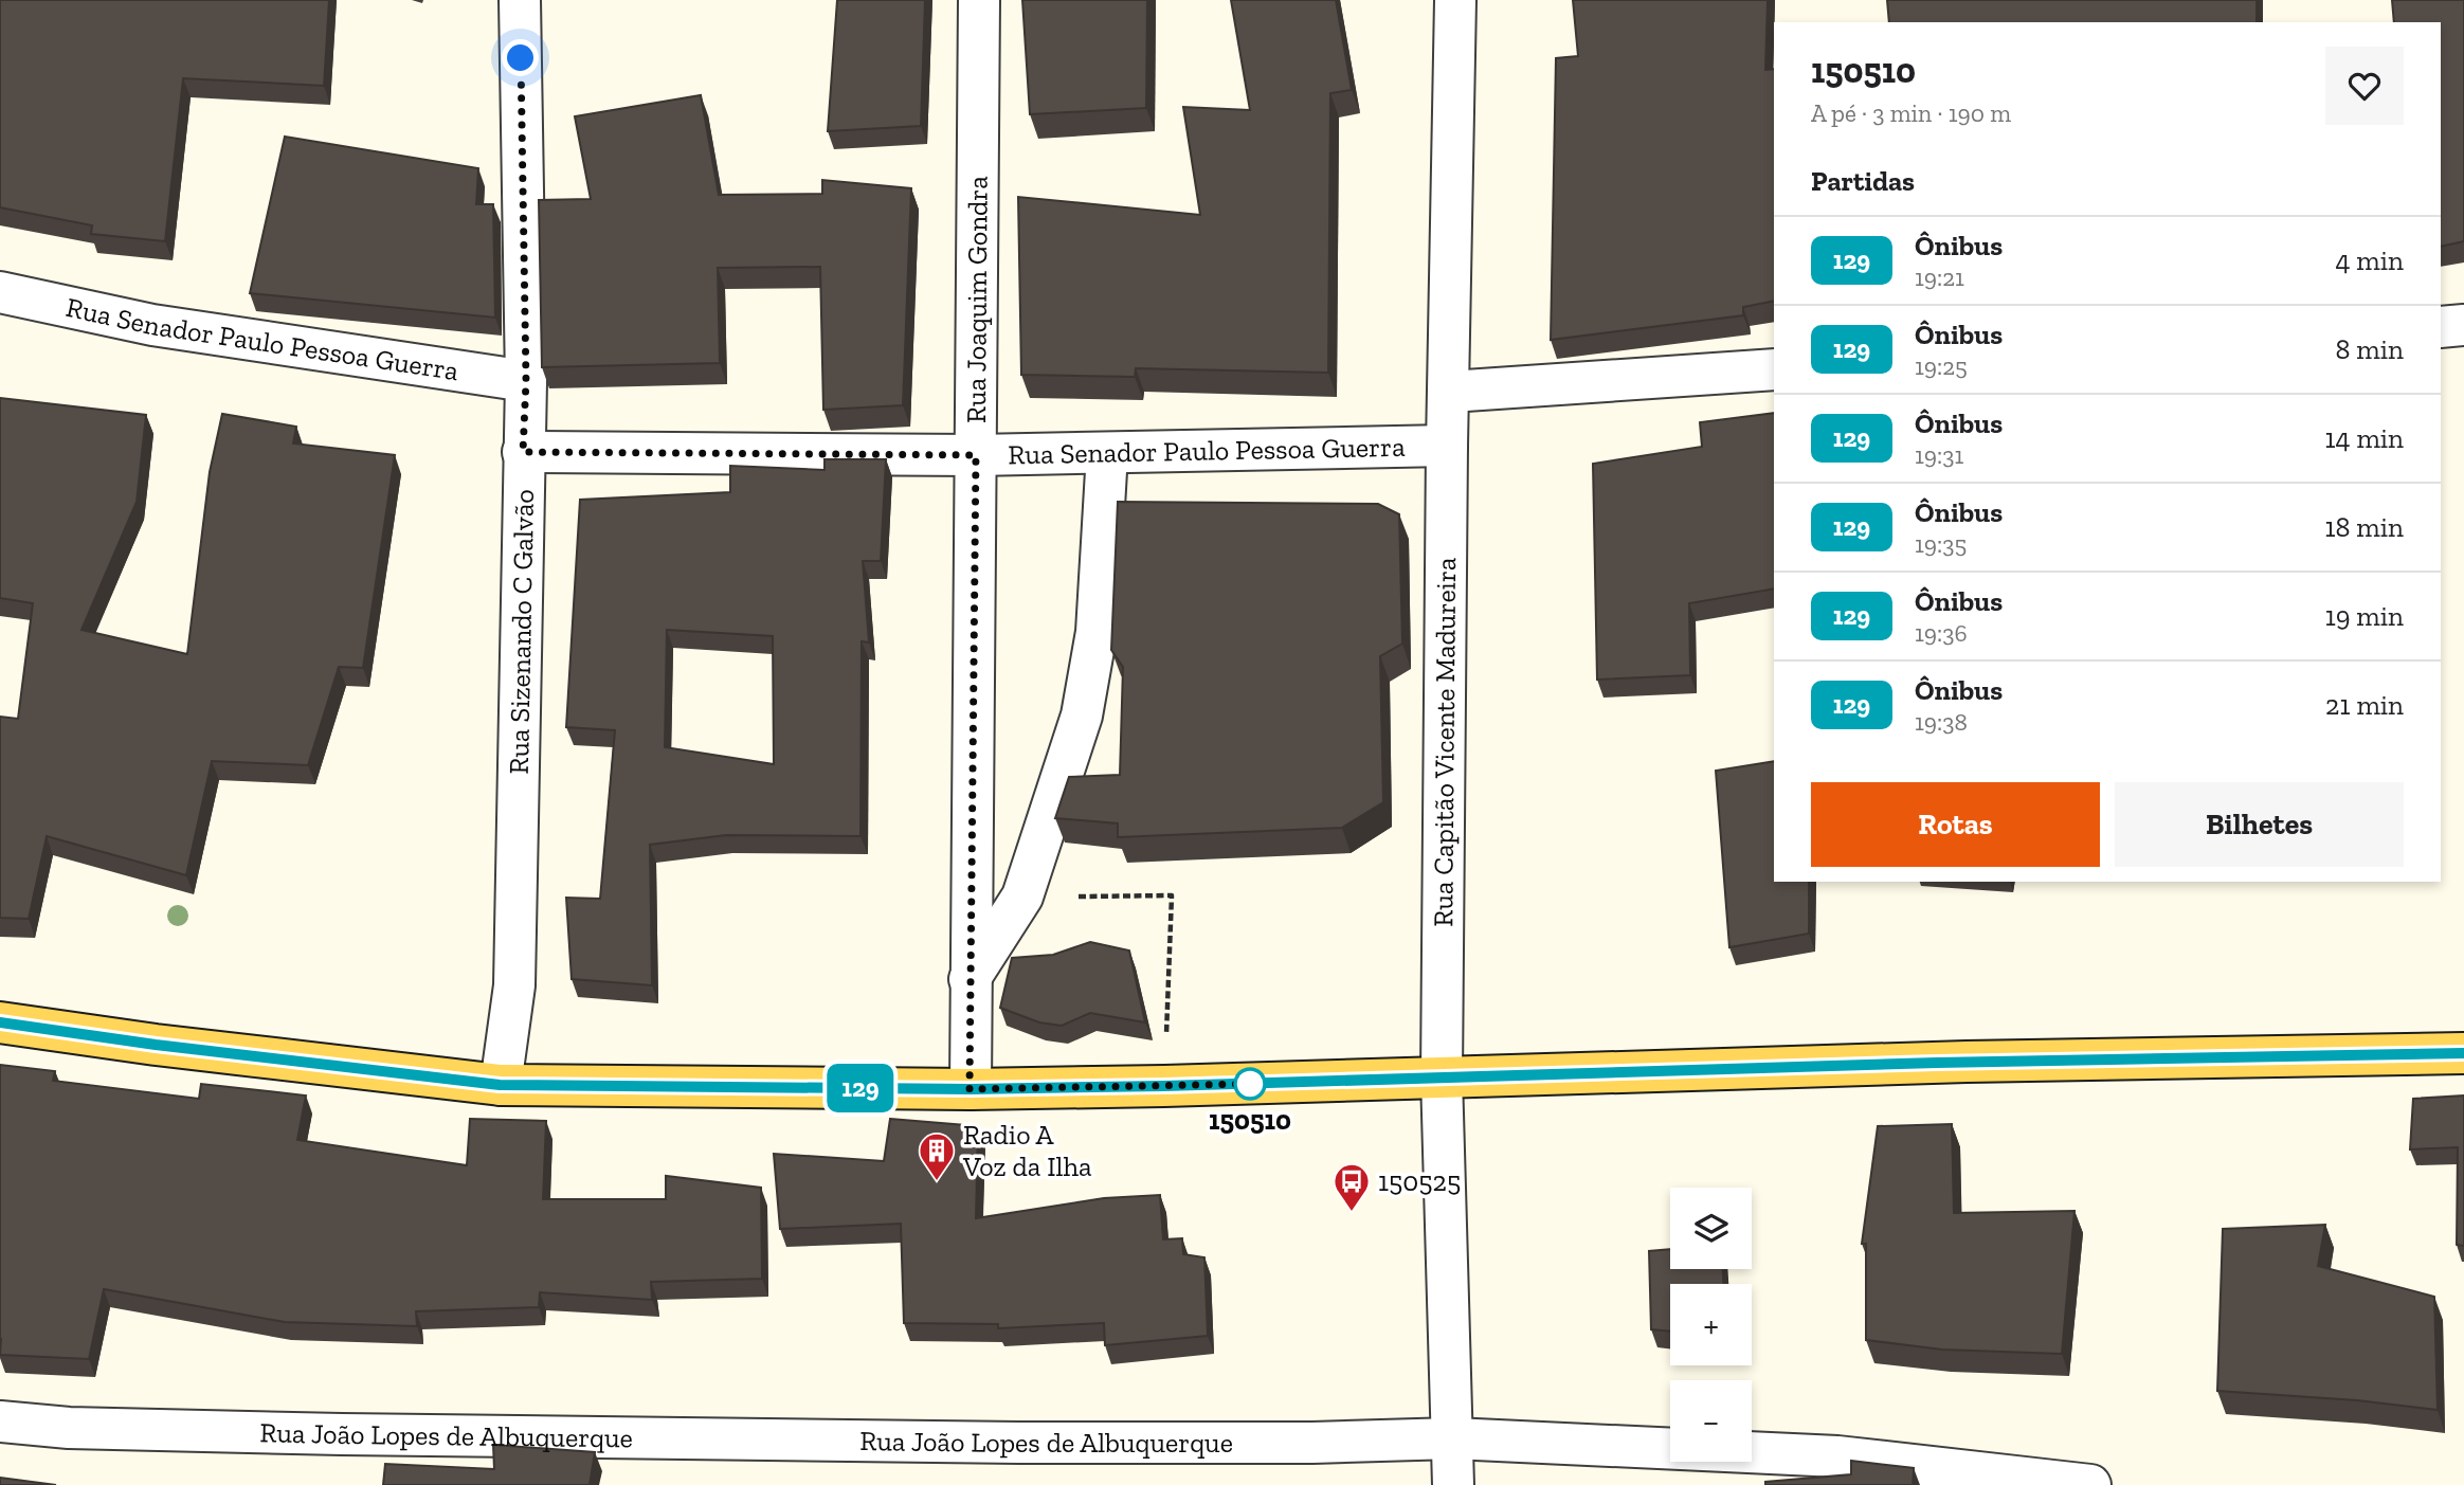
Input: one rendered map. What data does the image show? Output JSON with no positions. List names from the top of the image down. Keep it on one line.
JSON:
{"streets":{"street":["Rua Joaquim Gondra","Rua Senador Paulo Pessoa Guerra","Rua Sizenando C Galvão","Rua Capitão Vicente Madureira","Rua João Lopes de Albuquerque"]},"crossings":[["Rua Joaquim Gondra","Rua Senador Paulo Pessoa Guerra"],["Rua Senador Paulo Pessoa Guerra","Rua Sizenando C Galvão"],["Rua Senador Paulo Pessoa Guerra","Rua Capitão Vicente Madureira"],["Rua Capitão Vicente Madureira","Rua João Lopes de Albuquerque"]],"places":{"other":["150510"],"building":["Radio A Voz da Ilha"],"bus stop":["150525"]},"lines":["bus line 129"],"page":{"on_map":"129","heading":[["150510","A pé · 3 min · 190 m"],"Partidas"],"list":[{"mark":"129","name":"Ônibus","note":"19:21","value":"4 min"},{"mark":"129","name":"Ônibus","note":"19:25","value":"8 min"},{"mark":"129","name":"Ônibus","note":"19:31","value":"14 min"},{"mark":"129","name":"Ônibus","note":"19:35","value":"18 min"},{"mark":"129","name":"Ônibus","note":"19:36","value":"19 min"},{"mark":"129","name":"Ônibus","note":"19:38","value":"21 min"}],"buttons":["Rotas","Bilhetes"],"map_buttons":["+","−"]}}
